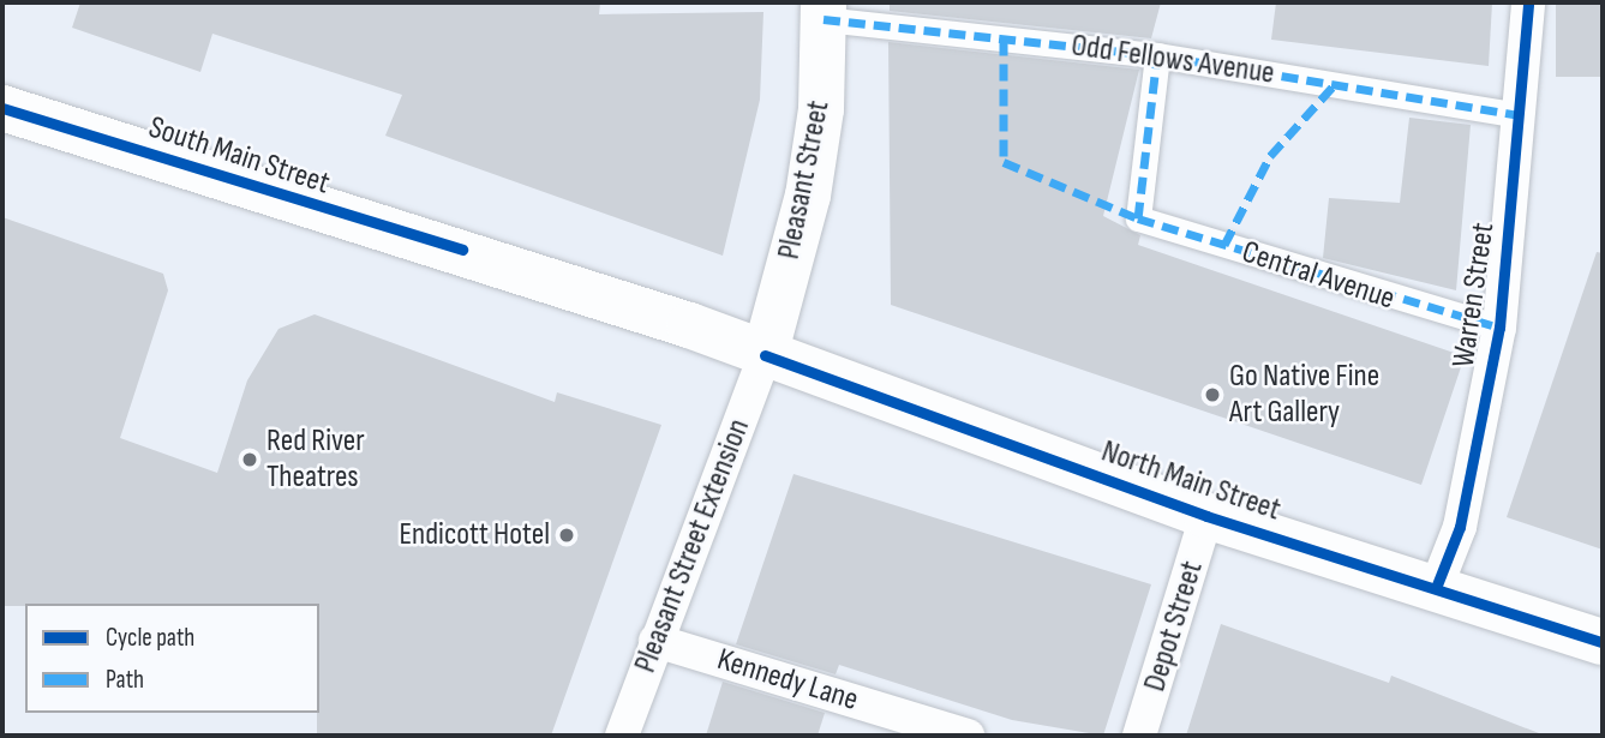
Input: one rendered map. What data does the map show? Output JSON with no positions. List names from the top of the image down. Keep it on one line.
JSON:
{"streets":{"main road":["South Main Street","Pleasant Street","North Main Street"],"street":["Odd Fellows Avenue","Central Avenue","Warren Street","Pleasant Street Extension","Depot Street","Kennedy Lane"]},"crossings":[["Odd Fellows Avenue","Pleasant Street"],["Odd Fellows Avenue","Central Avenue"],["Odd Fellows Avenue","Warren Street"],["South Main Street","Pleasant Street"],["South Main Street","North Main Street"],["South Main Street","Pleasant Street Extension"],["Pleasant Street","North Main Street"],["Pleasant Street","Pleasant Street Extension"],["Central Avenue","Warren Street"],["Warren Street","North Main Street"],["North Main Street","Pleasant Street Extension"],["North Main Street","Depot Street"],["Pleasant Street Extension","Kennedy Lane"]],"places":["Go Native Fine Art Gallery","Red River Theatres","Endicott Hotel"],"legend":["Cycle path","Path"]}
